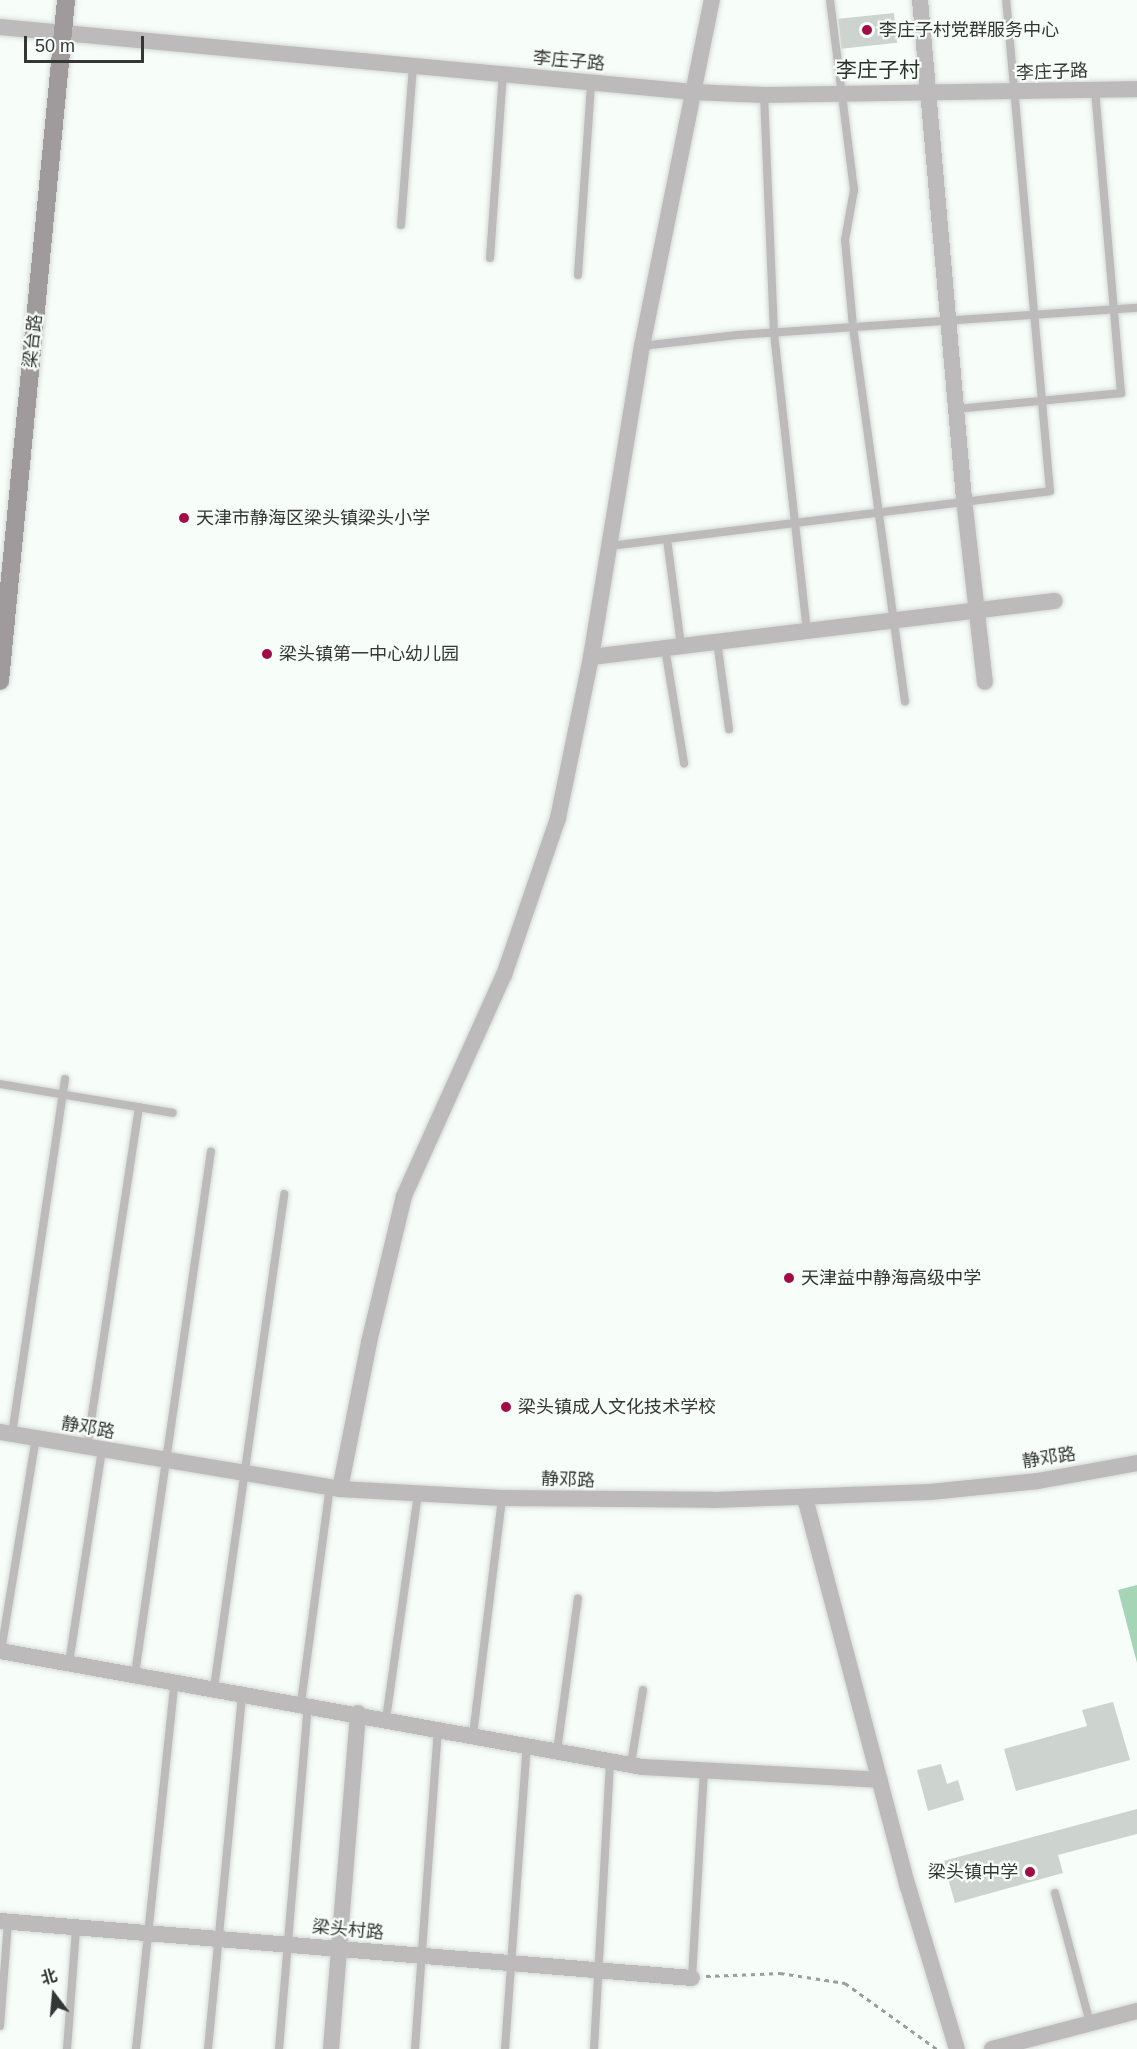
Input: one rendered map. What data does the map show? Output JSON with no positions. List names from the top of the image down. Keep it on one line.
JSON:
{"streets":{"main road":["梁台路"],"street":["李庄子路","静邓路","梁头村路"]},"crossings":[["李庄子路","梁台路"]],"districts":["李庄子村"],"places":["李庄子村党群服务中心","天津市静海区梁头镇梁头小学","梁头镇第一中心幼儿园","天津益中静海高级中学","梁头镇成人文化技术学校","梁头镇中学"],"scale_bar":"50 m","north":"top"}
